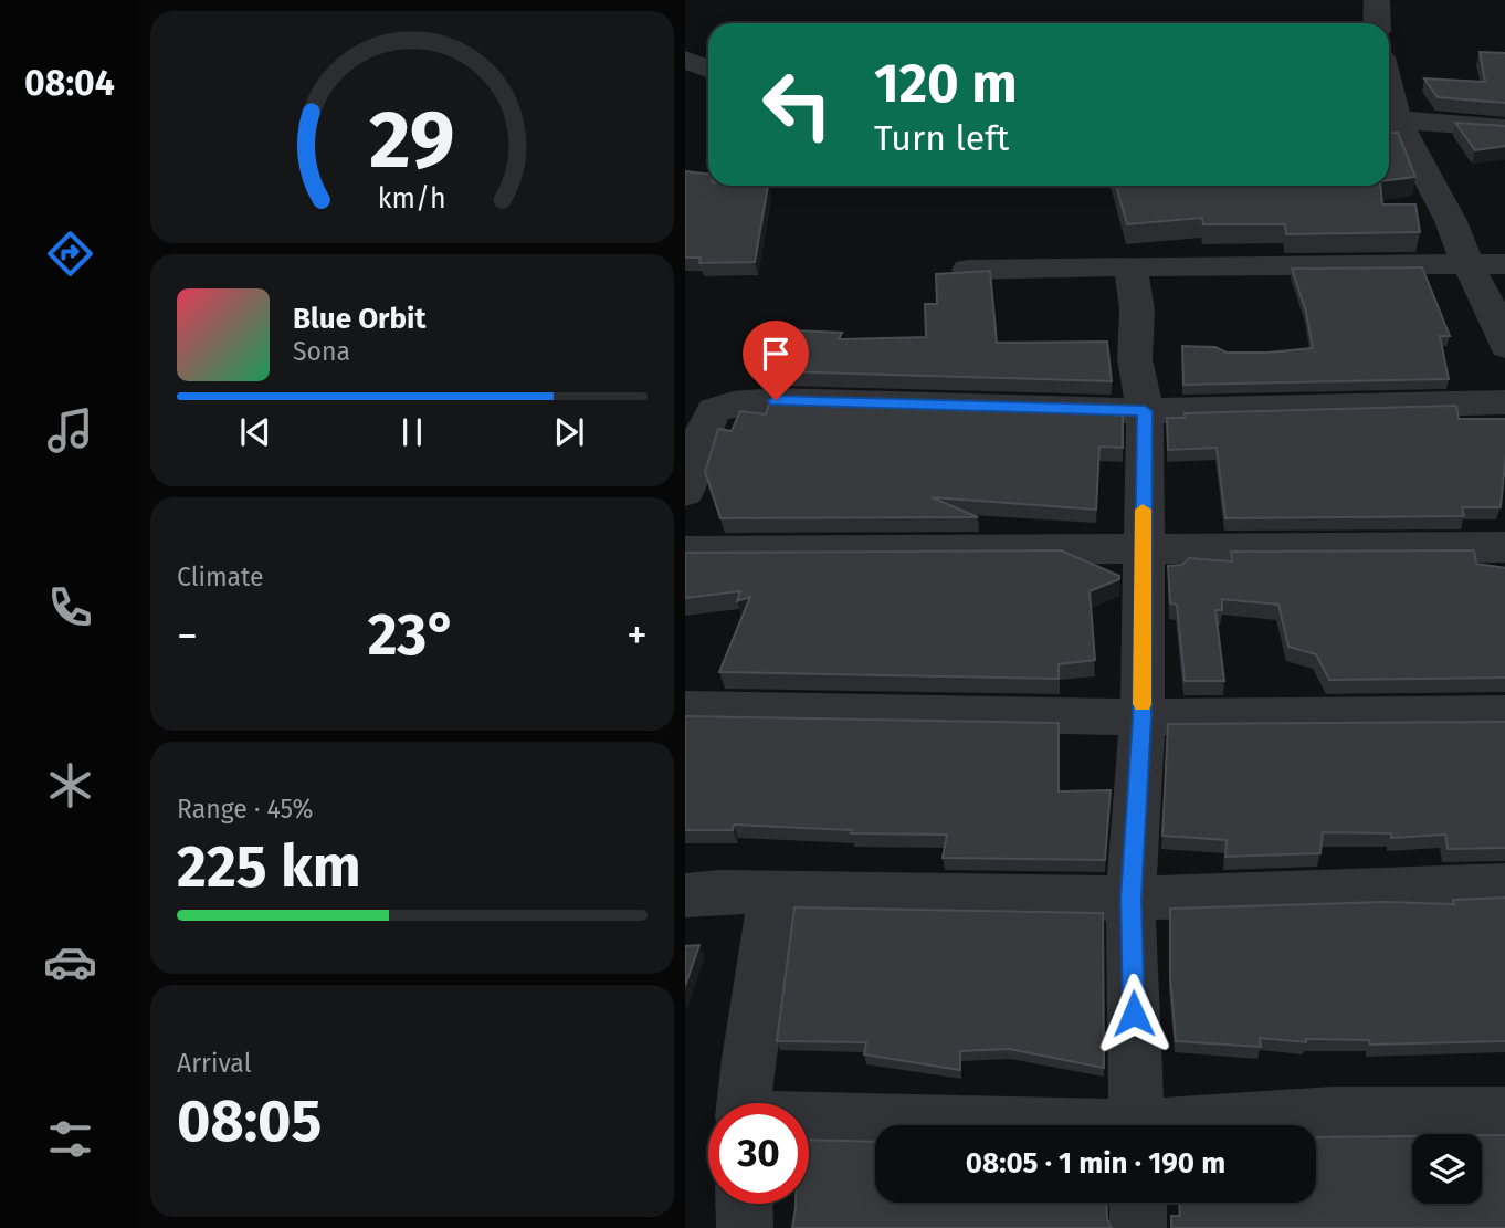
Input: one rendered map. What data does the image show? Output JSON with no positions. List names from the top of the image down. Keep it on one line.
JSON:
{"page":{"tabs":"08:04","turn":["120 m","Turn left"],"song":["Blue Orbit","Sona"],"tile":["Climate",["Range · 45%","225 km"],["Arrival","08:05"]],"heat":["−","23°","+"],"limit":"30","trip":"08:05 · 1 min · 190 m","gauge":["29","km/h"]}}
